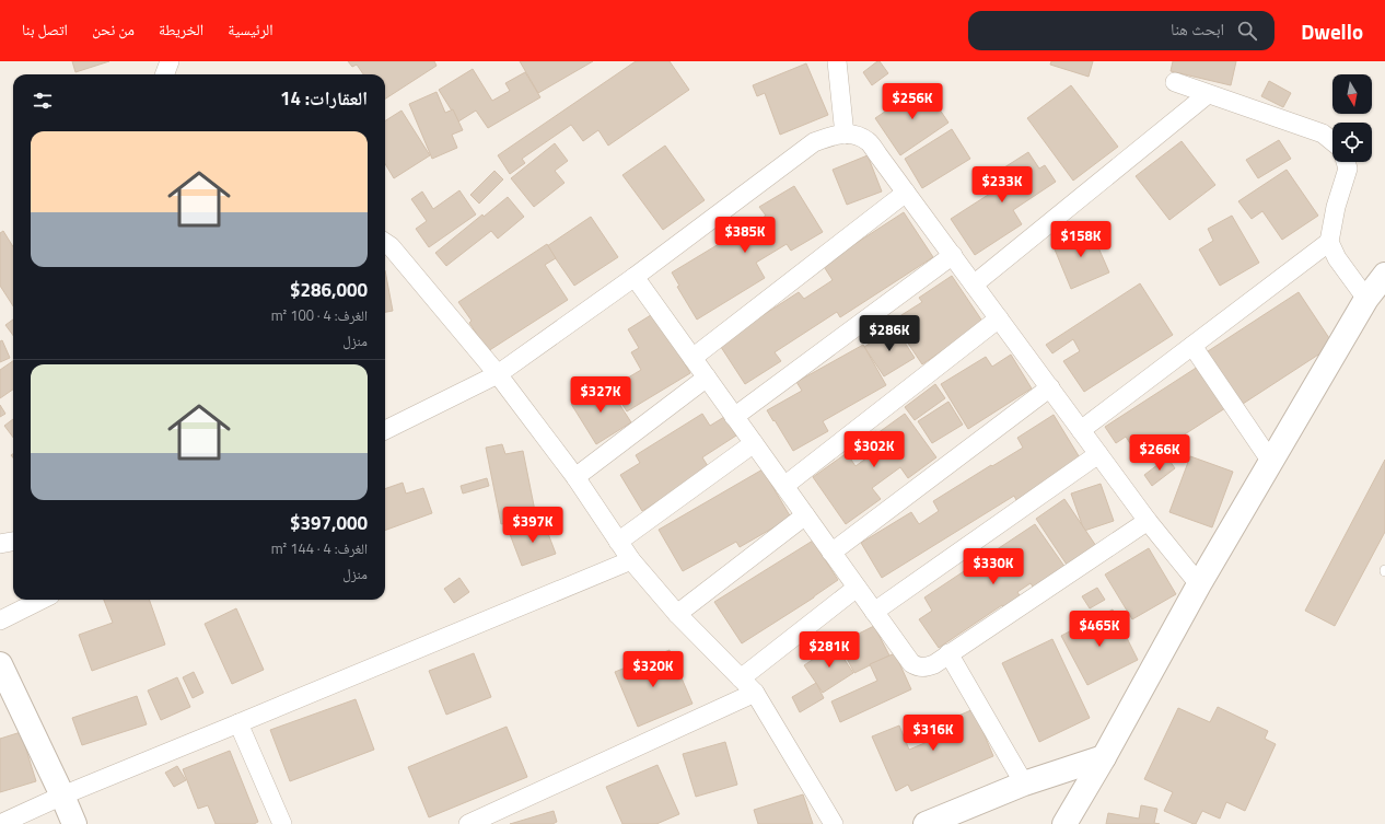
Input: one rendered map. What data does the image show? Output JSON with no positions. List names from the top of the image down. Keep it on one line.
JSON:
{"north":"bottom","page":{"header":"Dwello","search":"ابحث هنا","nav":["الرئيسية","الخريطة","من نحن","اتصل بنا"],"heading":"العقارات: 14","price":["$256K","$233K","$385K","$158K","$286K","$327K","$302K","$266K","$397K","$330K","$465K","$281K","$320K","$316K"],"list":[{"name":"$286,000","note":"الغرف: 4 · 100 m² · منزل"},{"name":"$397,000","note":"الغرف: 4 · 144 m² · منزل"}]}}
